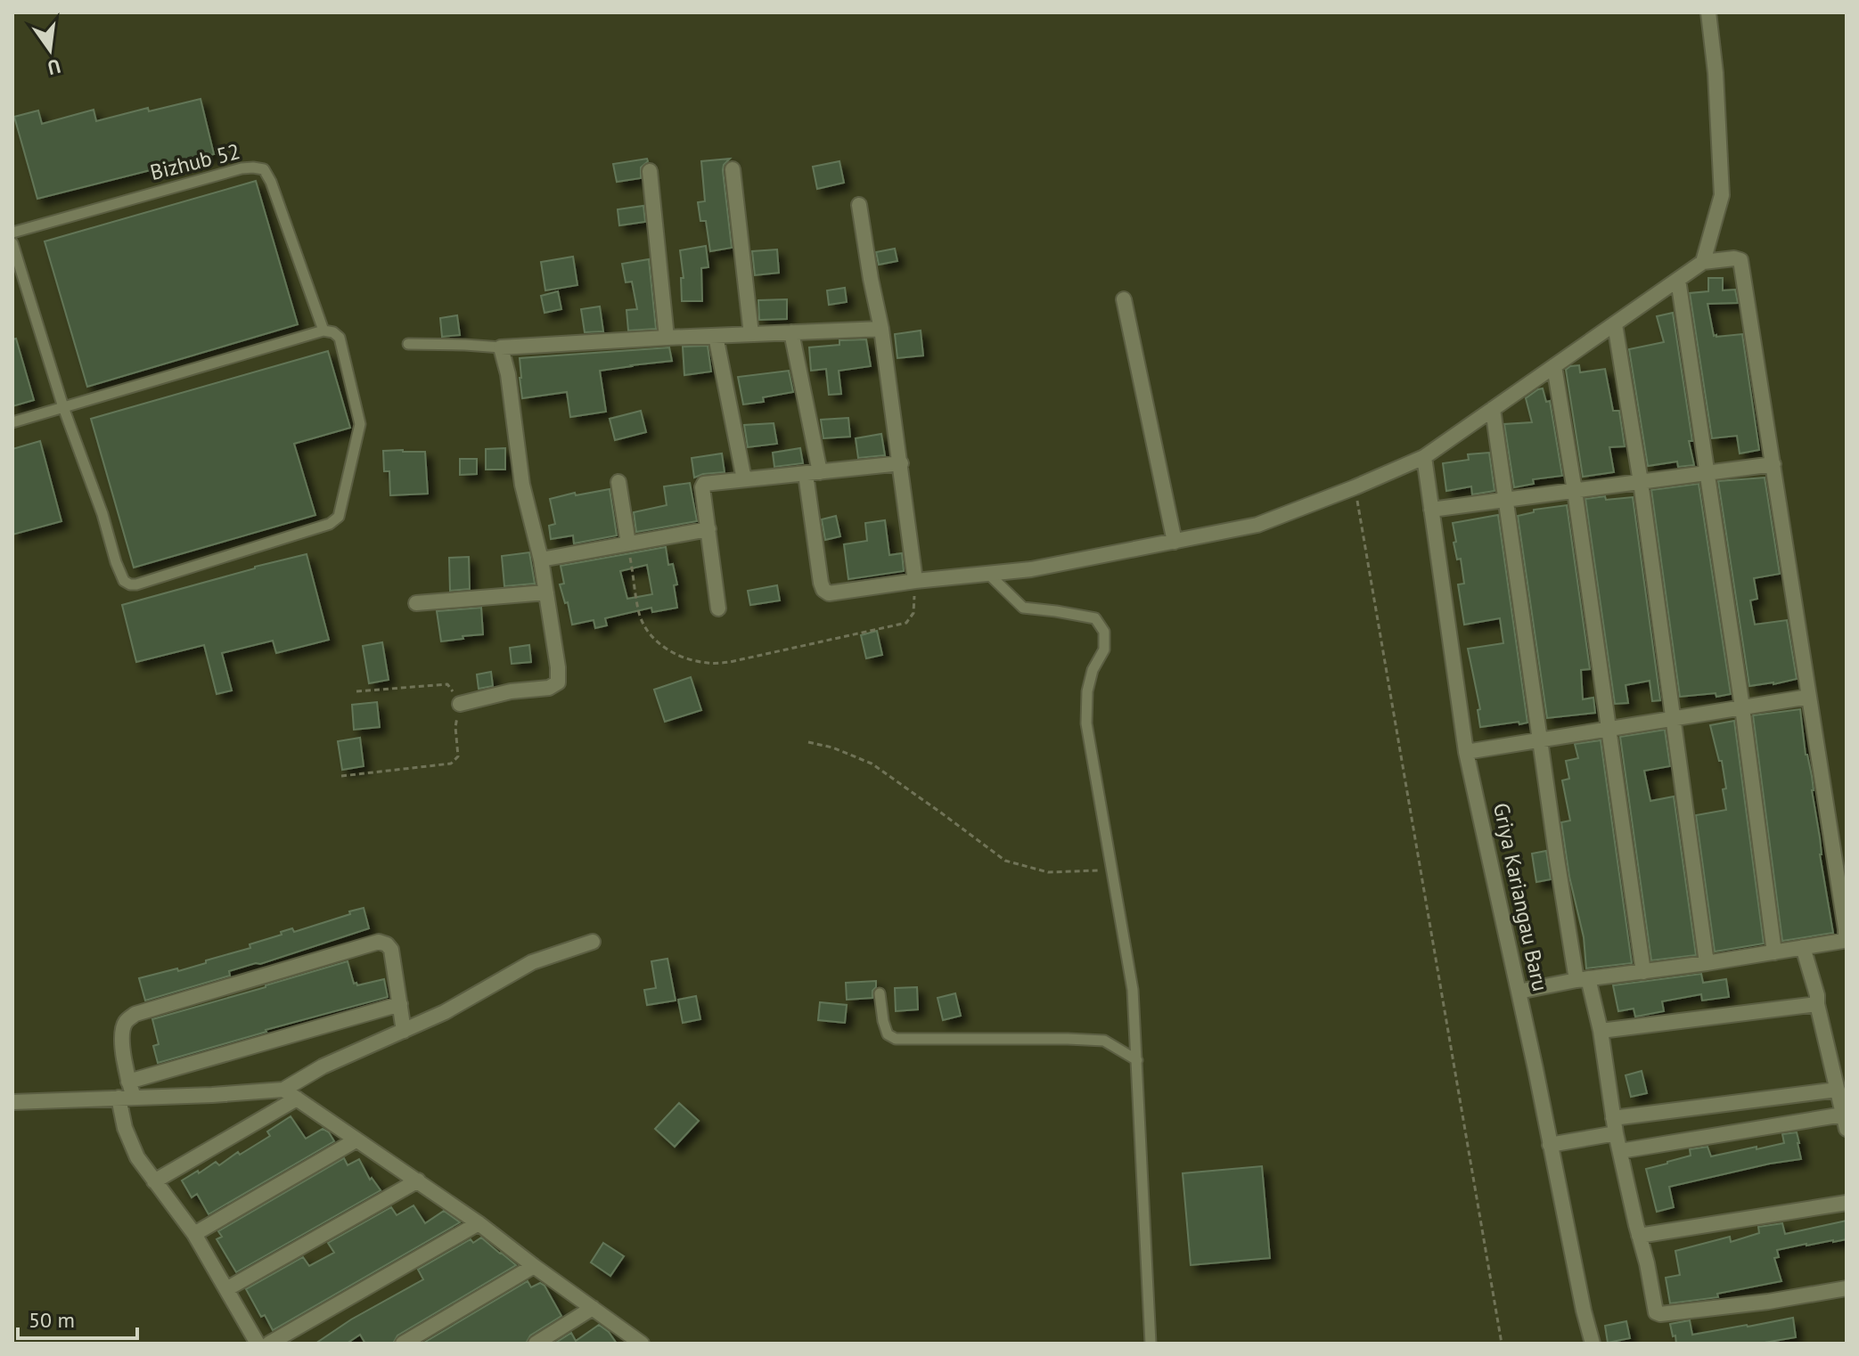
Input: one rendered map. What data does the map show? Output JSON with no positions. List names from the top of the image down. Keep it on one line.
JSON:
{"streets":{"street":["Griya Kariangau Baru"],"lane":["Bizhub 52"]},"scale_bar":"50 m","north":"bottom"}
